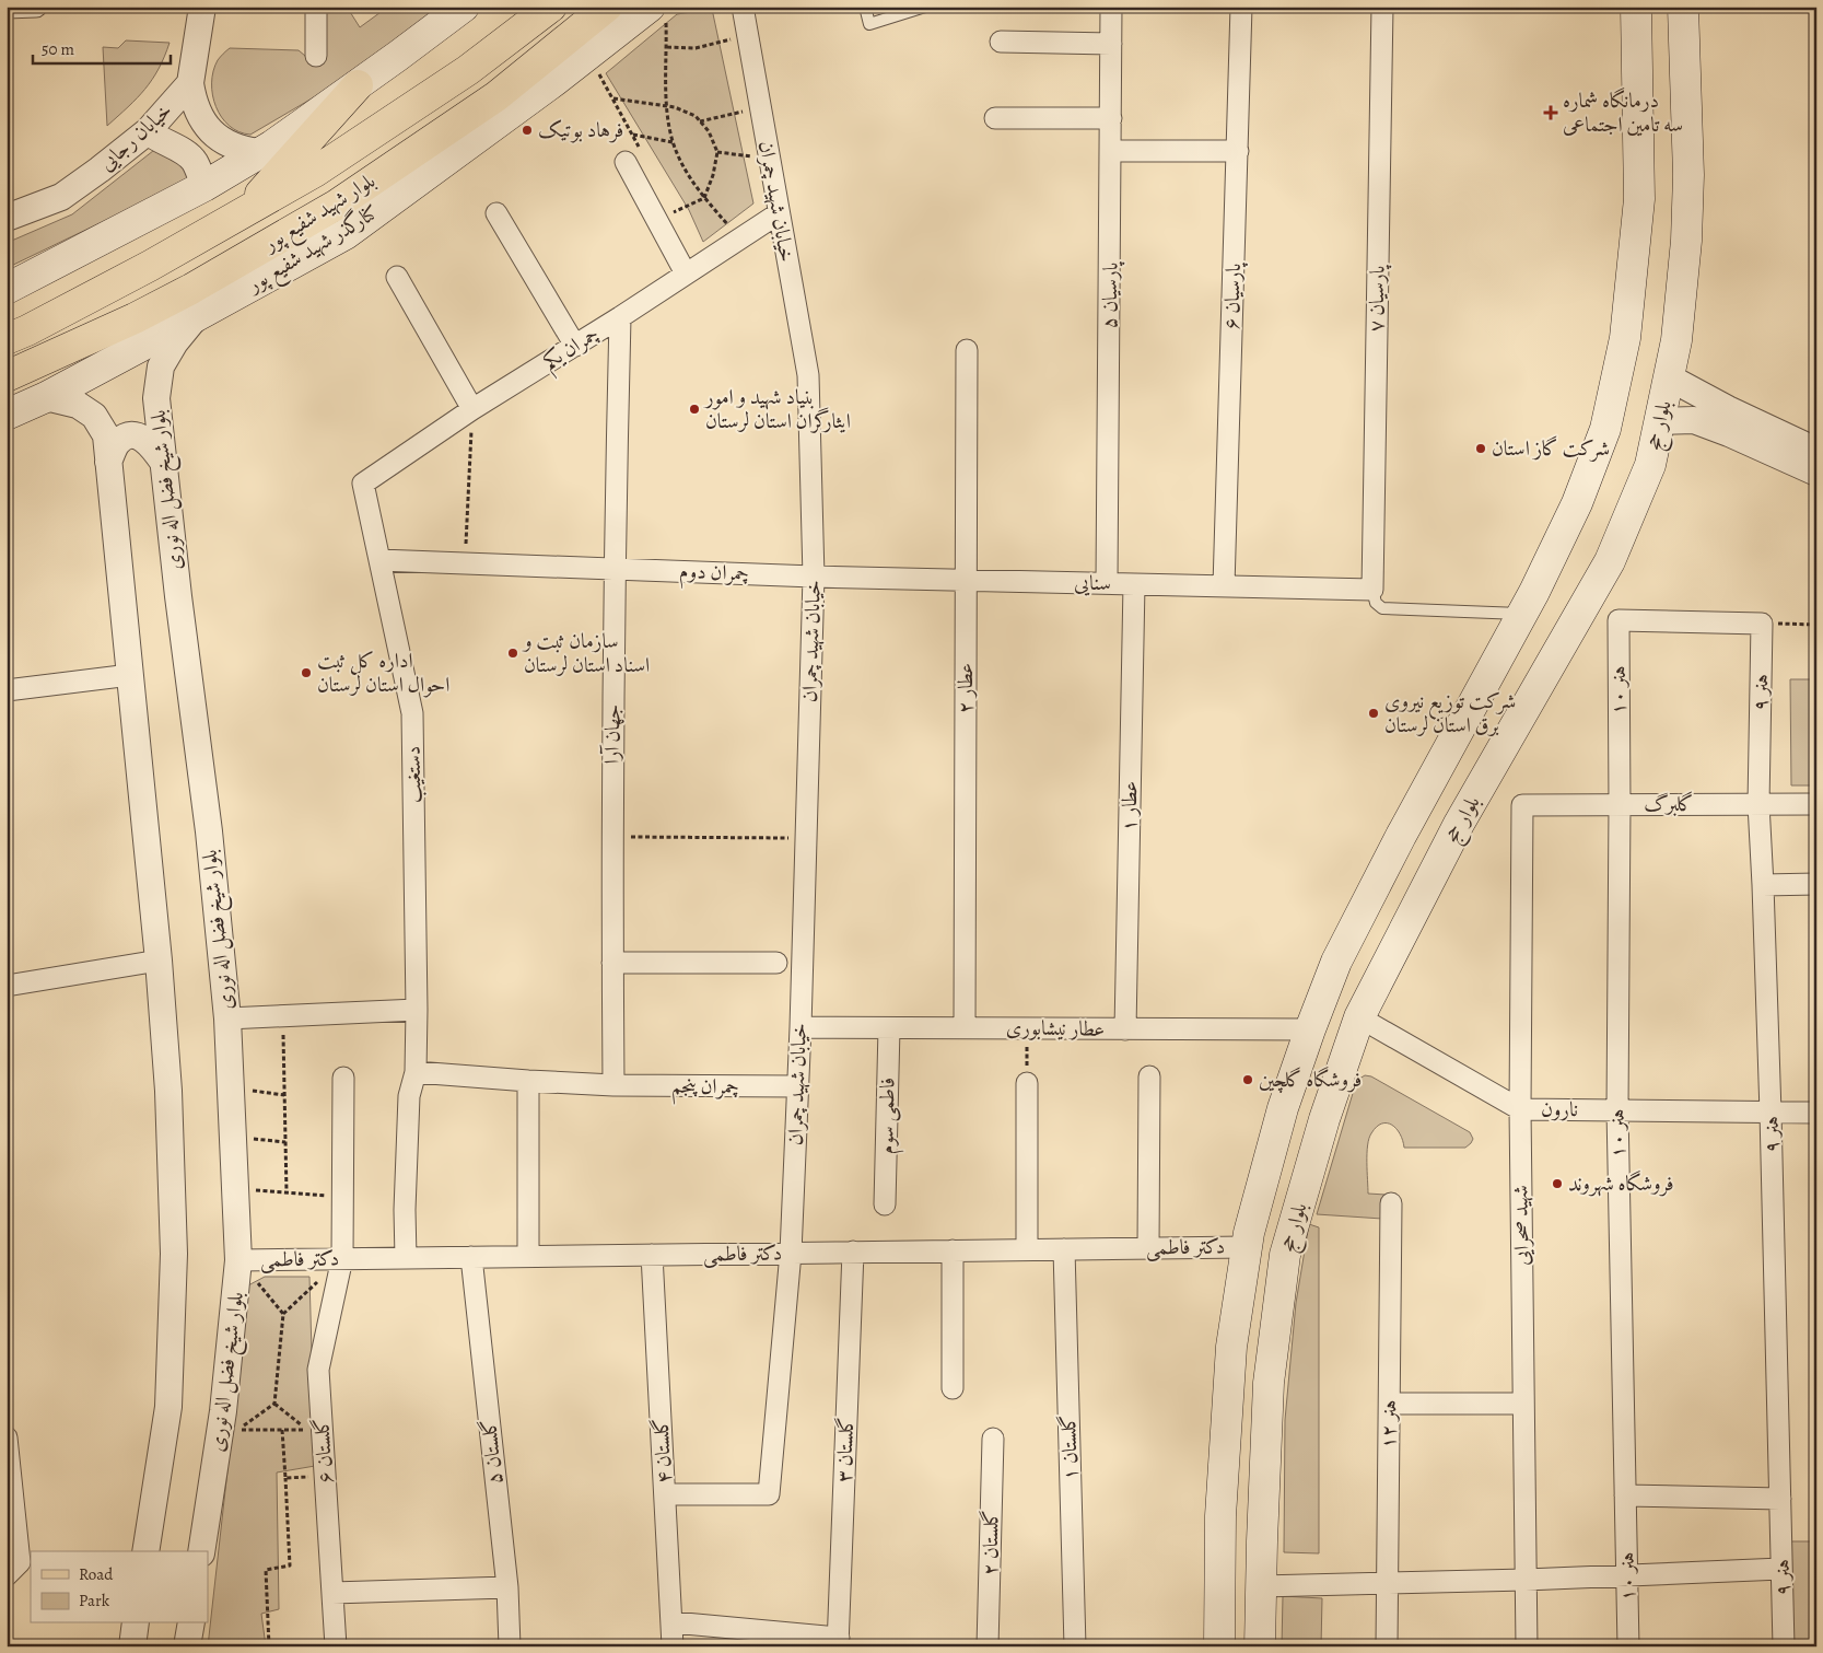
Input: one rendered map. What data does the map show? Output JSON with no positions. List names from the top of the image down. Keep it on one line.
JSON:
{"streets":{"main road":["بلوار شهید شفیع پور","کنارگذر شهید شفیع پور","بلوار حج"],"street":["خیابان رجایی","خیابان شهید چمران","پارسیان ۵","پارسیان ۶","پارسیان ۷","چمران یکم","بلوار شیخ فضل اله نوری","چمران دوم","سنایی","عطار ۲","هنر ۱۰","هنر ۹","جهان آرا","دستغیب","گلبرگ","عطار ۱","عطار نیشابوری","چمران پنجم","نارون","فاطمی سوم","شهید صحرایی","دکتر فاطمی","هنر ۱۲","گلستان ۱","گلستان ۳","گلستان ۶","گلستان ۴","گلستان ۵","گلستان ۲"]},"crossings":[["خیابان شهید چمران","چمران یکم"],["خیابان شهید چمران","چمران دوم"],["خیابان شهید چمران","سنایی"],["خیابان شهید چمران","عطار نیشابوری"],["خیابان شهید چمران","چمران پنجم"],["خیابان شهید چمران","دکتر فاطمی"],["خیابان شهید چمران","گلستان ۴"],["کنارگذر شهید شفیع پور","بلوار شیخ فضل اله نوری"],["پارسیان ۵","سنایی"],["پارسیان ۶","سنایی"],["پارسیان ۷","سنایی"],["چمران یکم","جهان آرا"],["چمران یکم","دستغیب"],["بلوار حج","عطار نیشابوری"],["بلوار حج","نارون"],["بلوار حج","دکتر فاطمی"],["بلوار شیخ فضل اله نوری","دکتر فاطمی"],["چمران دوم","سنایی"],["چمران دوم","جهان آرا"],["چمران دوم","دستغیب"],["سنایی","عطار ۲"],["سنایی","عطار ۱"],["عطار ۲","عطار نیشابوری"],["هنر ۱۰","هنر ۹"],["هنر ۱۰","گلبرگ"],["هنر ۱۰","نارون"],["هنر ۹","گلبرگ"],["هنر ۹","نارون"],["جهان آرا","چمران پنجم"],["دستغیب","چمران پنجم"],["دستغیب","دکتر فاطمی"],["گلبرگ","شهید صحرایی"],["عطار ۱","عطار نیشابوری"],["عطار نیشابوری","فاطمی سوم"],["نارون","شهید صحرایی"],["دکتر فاطمی","گلستان ۱"],["دکتر فاطمی","گلستان ۳"],["دکتر فاطمی","گلستان ۶"],["دکتر فاطمی","گلستان ۴"],["دکتر فاطمی","گلستان ۵"]],"places":{"health":["درمانگاه شماره سه تامین اجتماعی"],"other":["فرهاد بوتیک","بنیاد شهید و امور ایثارگران استان لرستان","شرکت گاز استان","سازمان ثبت و اسناد استان لرستان","اداره کل ثبت احوال استان لرستان","شرکت توزیع نیروی برق استان لرستان","فروشگاه گلچین","فروشگاه شهروند"]},"legend":["Road","Park"],"scale_bar":"50 m"}
